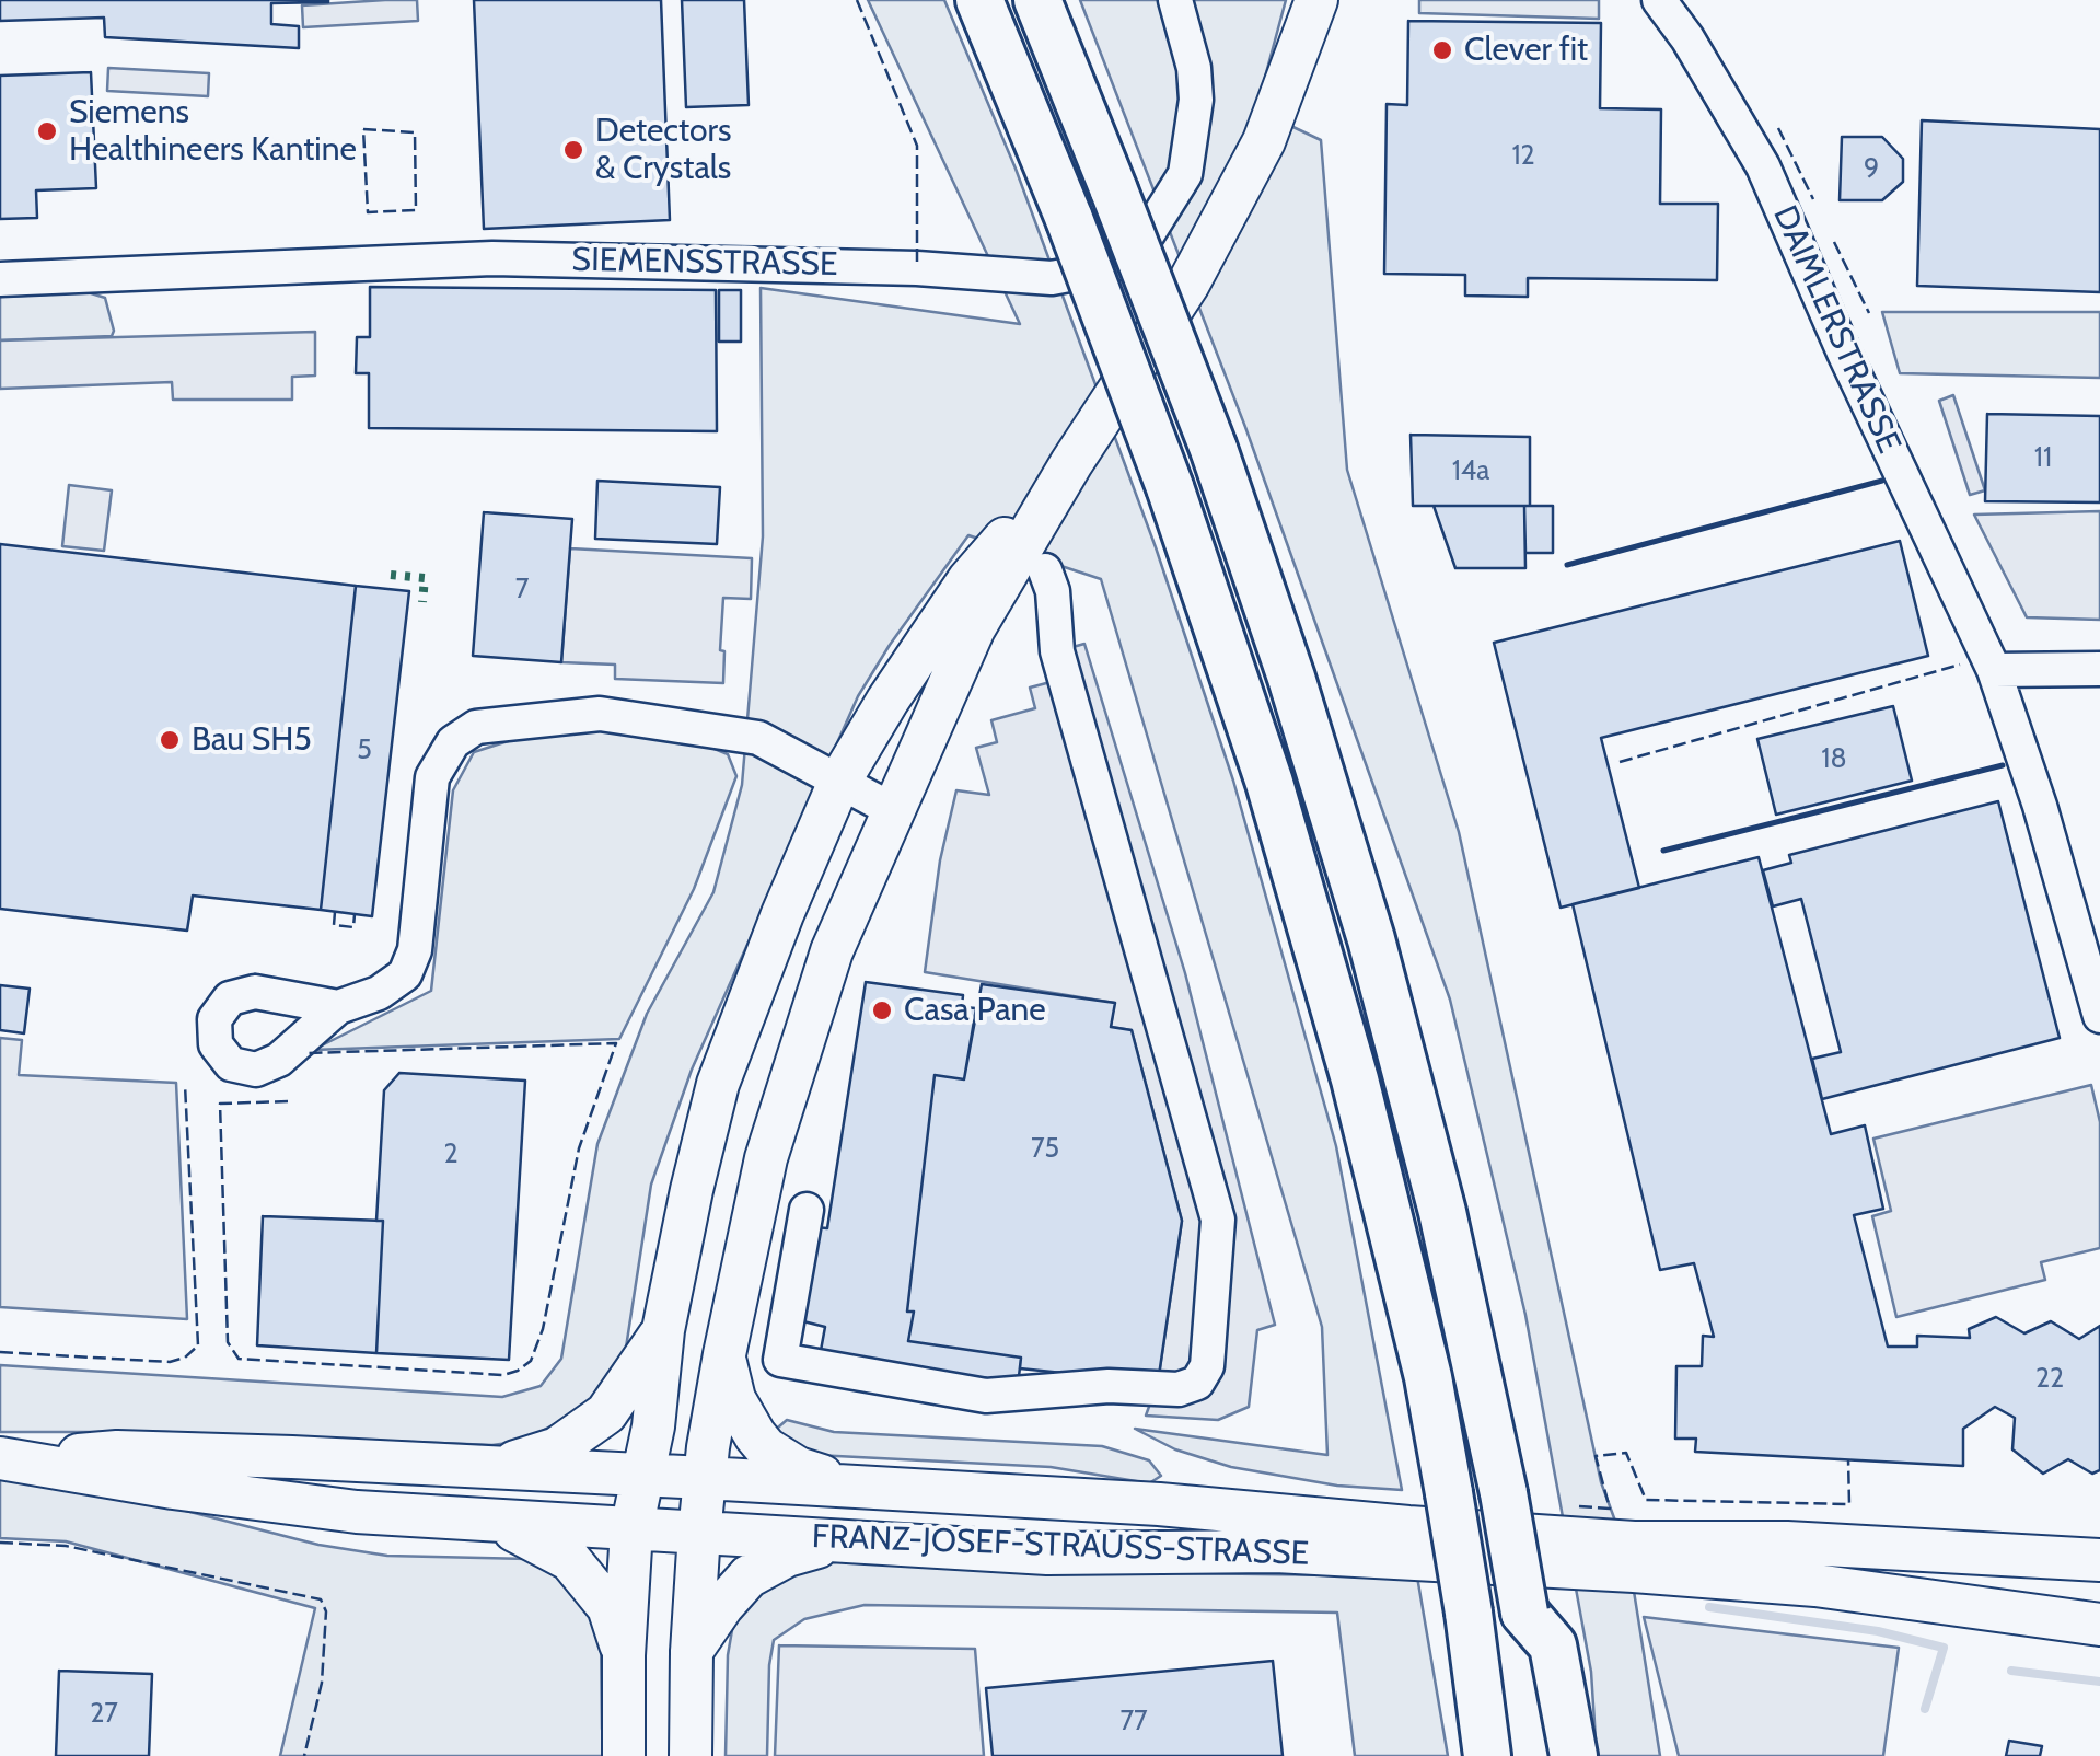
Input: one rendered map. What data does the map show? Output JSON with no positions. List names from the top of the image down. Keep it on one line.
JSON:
{"streets":{"main road":["FRANZ-JOSEF-STRAUSS-STRASSE"],"street":["SIEMENSSTRASSE","DAIMLERSTRASSE"]},"places":["Clever fit","Siemens Healthineers Kantine","Detectors & Crystals","Bau SH5","Casa Pane"],"house_numbers":["12","9","11","14a","7","5","18","75","2","22","27","77"]}
